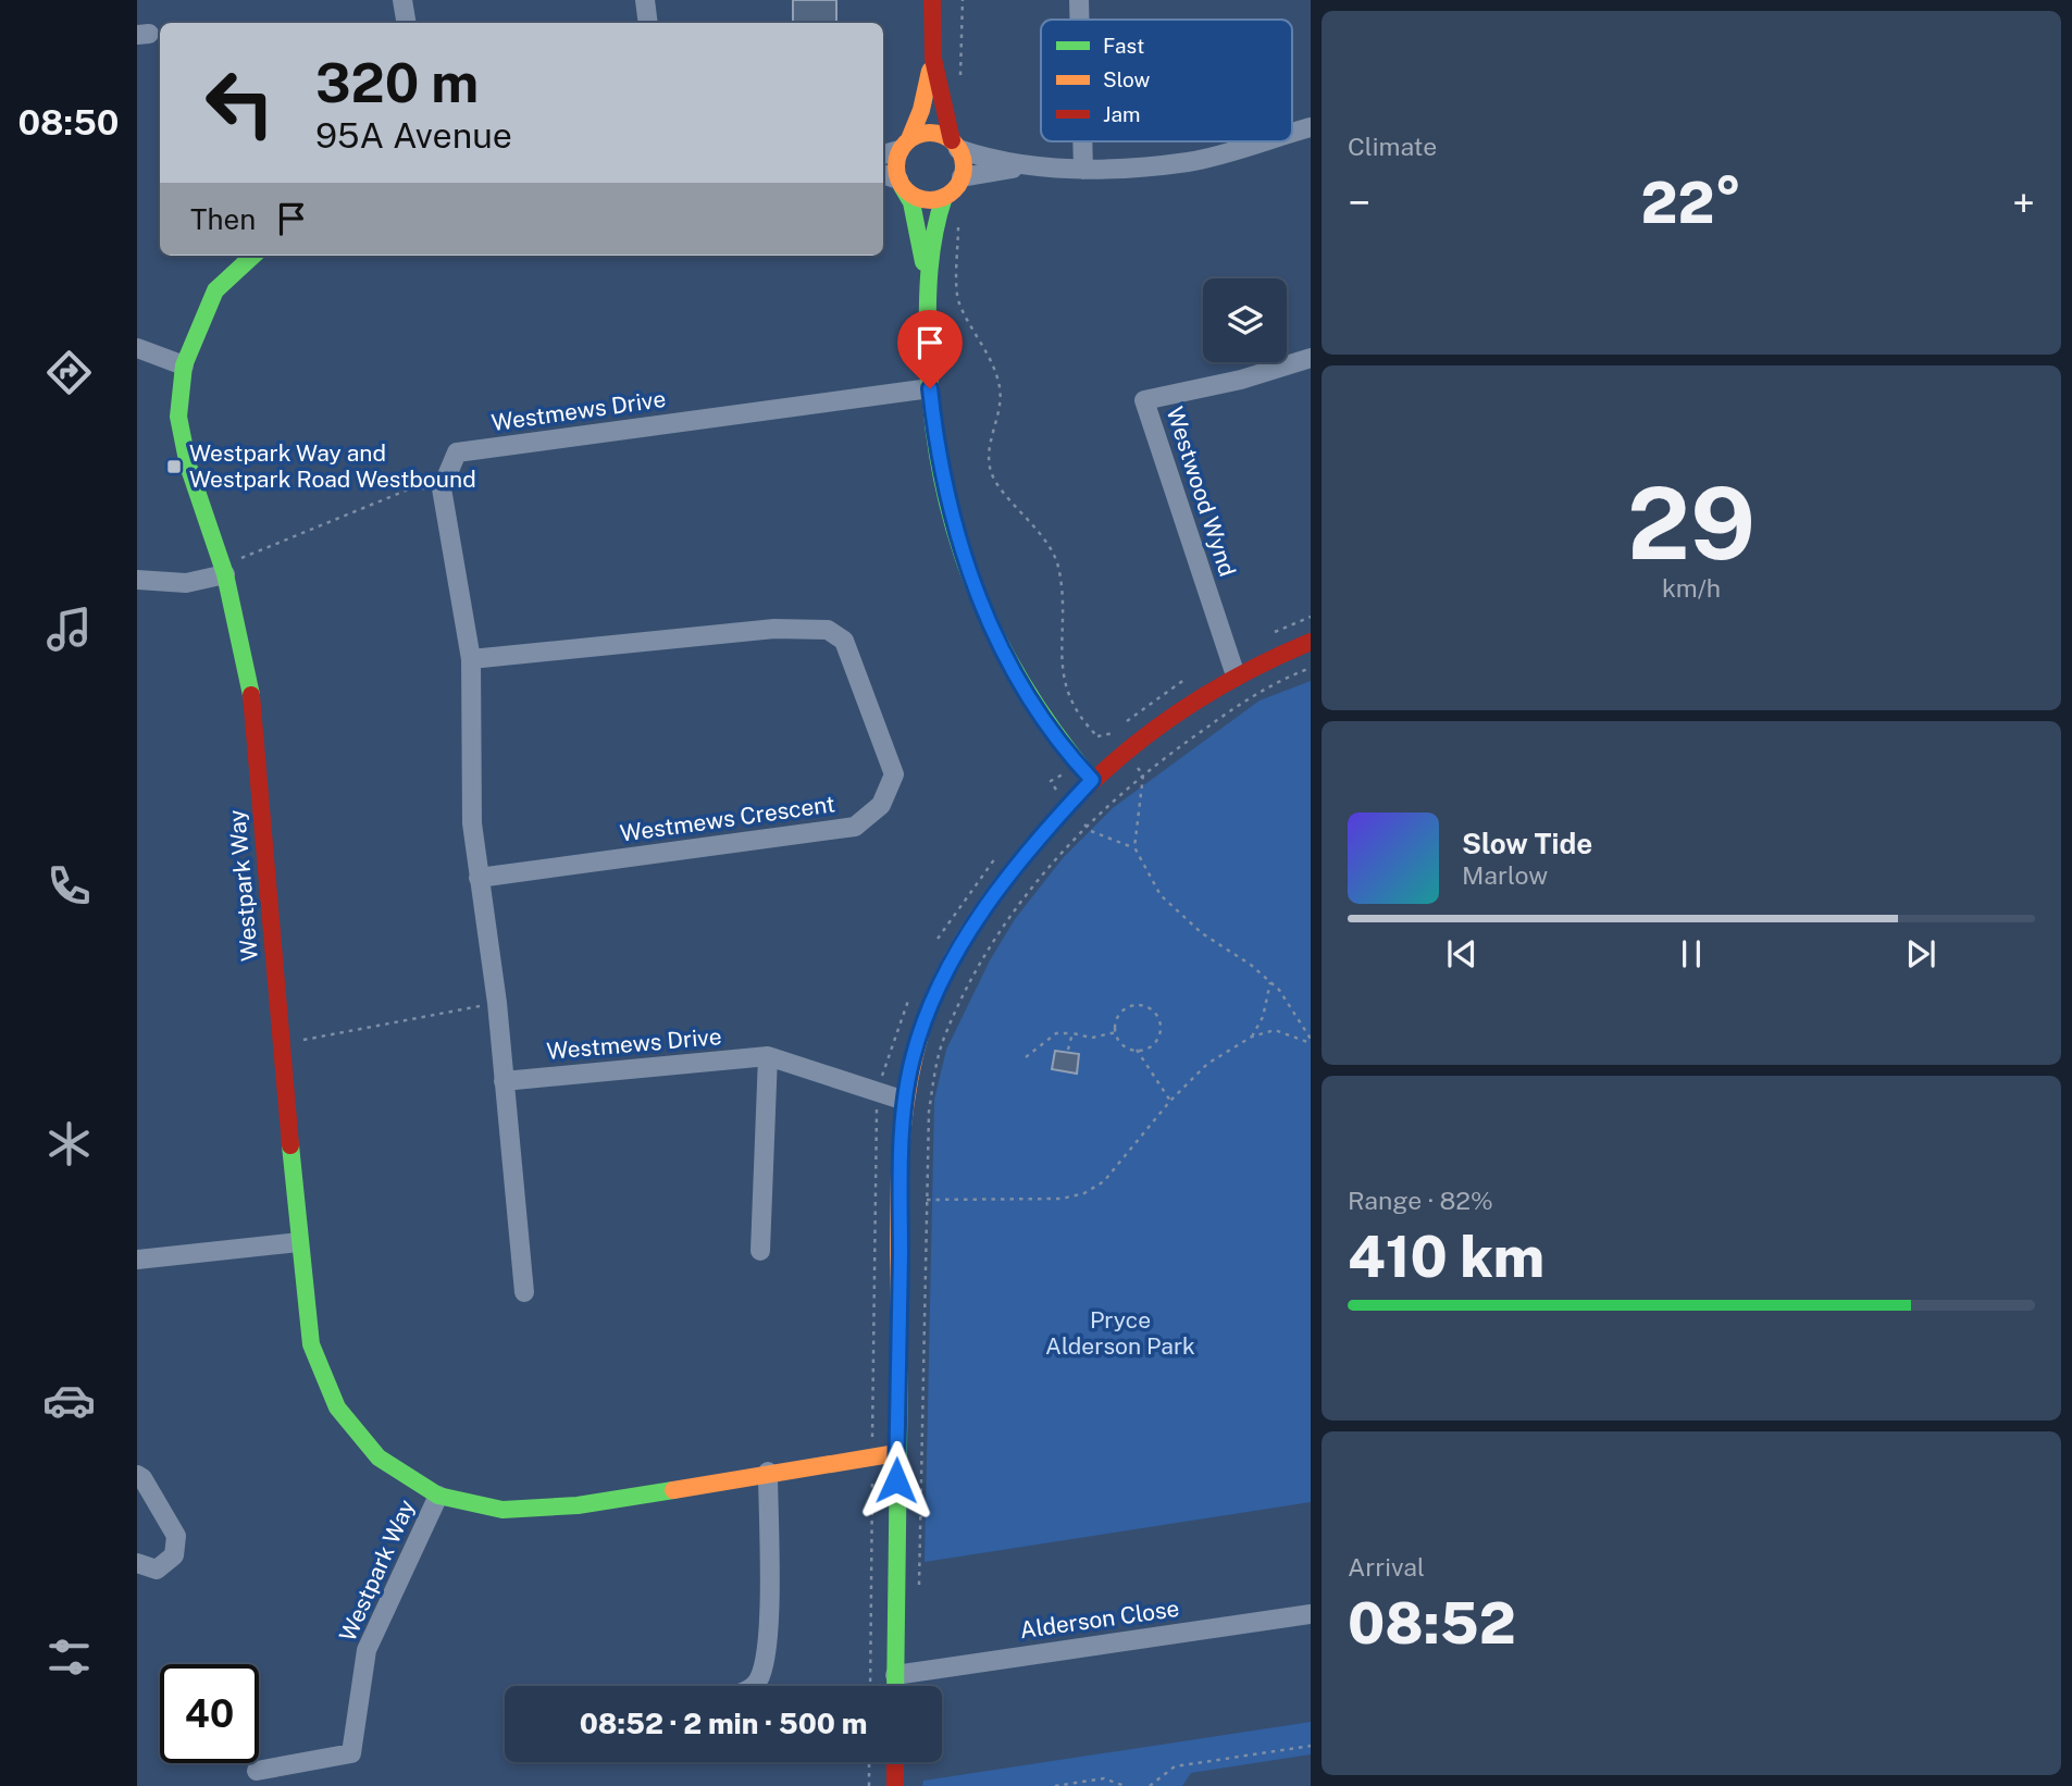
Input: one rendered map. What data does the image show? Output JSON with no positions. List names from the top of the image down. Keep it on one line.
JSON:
{"streets":{"street":["Westmews Drive","Westwood Wynd","Westmews Crescent","Westpark Way","Alderson Close"]},"parks":["Pryce Alderson Park"],"places":{"transit":["Westpark Way and Westpark Road Westbound"]},"legend":["Fast","Slow","Jam"],"page":{"tabs":"08:50","tile":["Climate",["29","km/h"],["Range · 82%","410 km"],["Arrival","08:52"]],"turn":["320 m","95A Avenue"],"heat":["−","22°","+"],"then":"Then","song":["Slow Tide","Marlow"],"limit":"40","trip":"08:52 · 2 min · 500 m"}}
